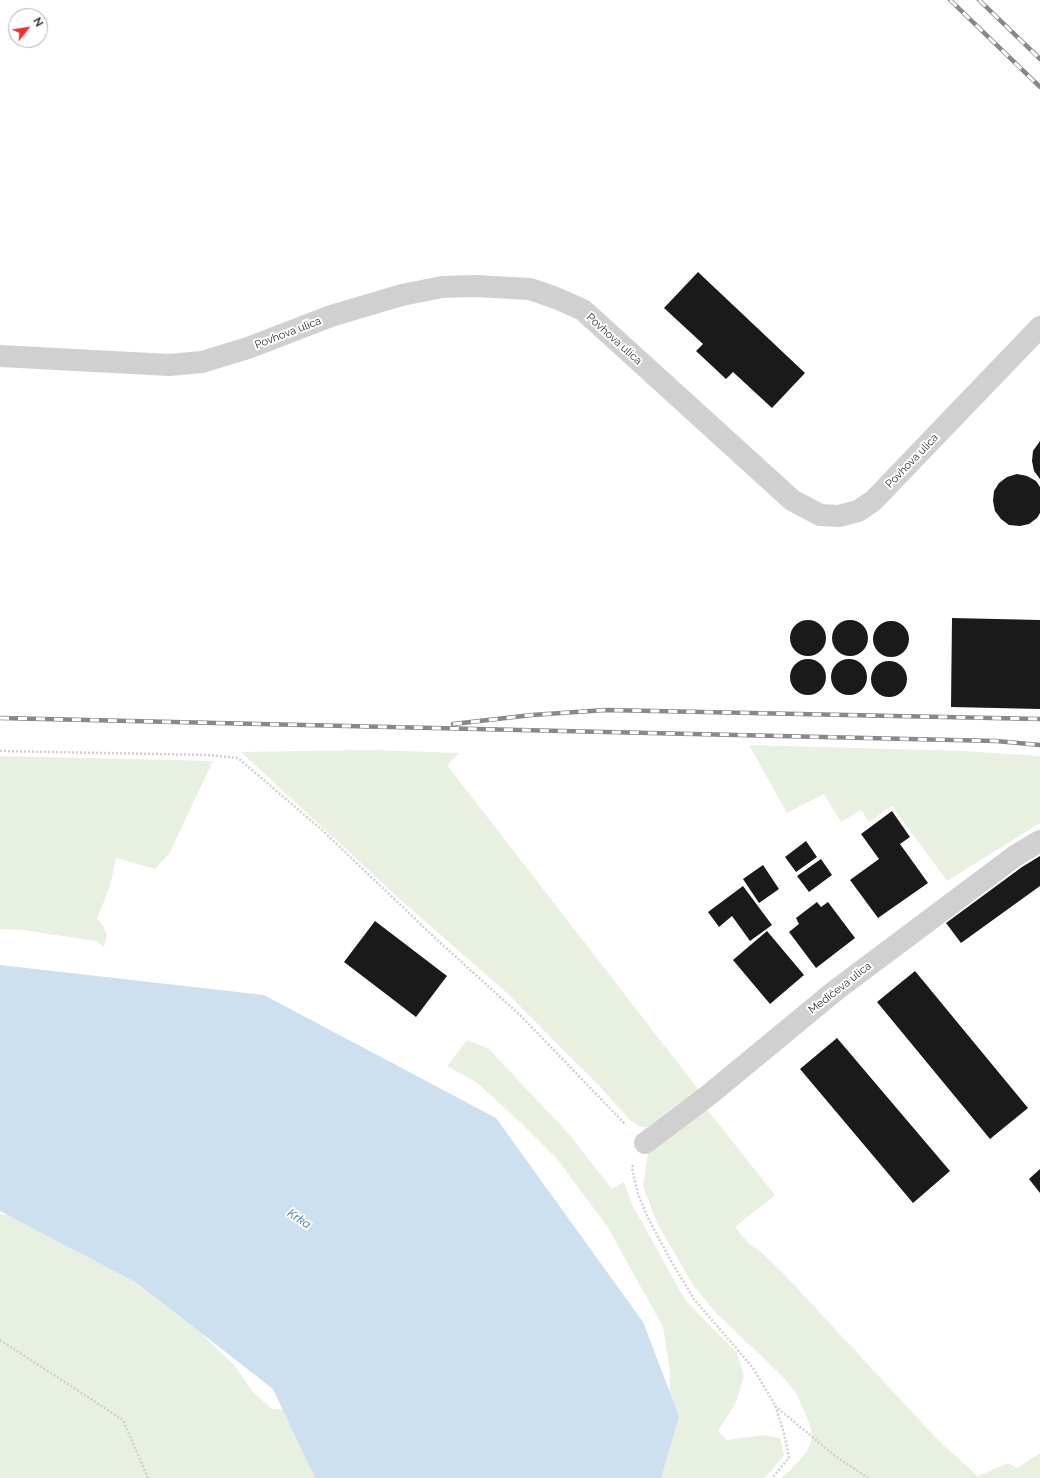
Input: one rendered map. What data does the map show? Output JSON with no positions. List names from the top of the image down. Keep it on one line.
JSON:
{"streets":{"street":["Povhova ulica","Medičeva ulica"]},"water":["Krka"],"north":"top right"}
